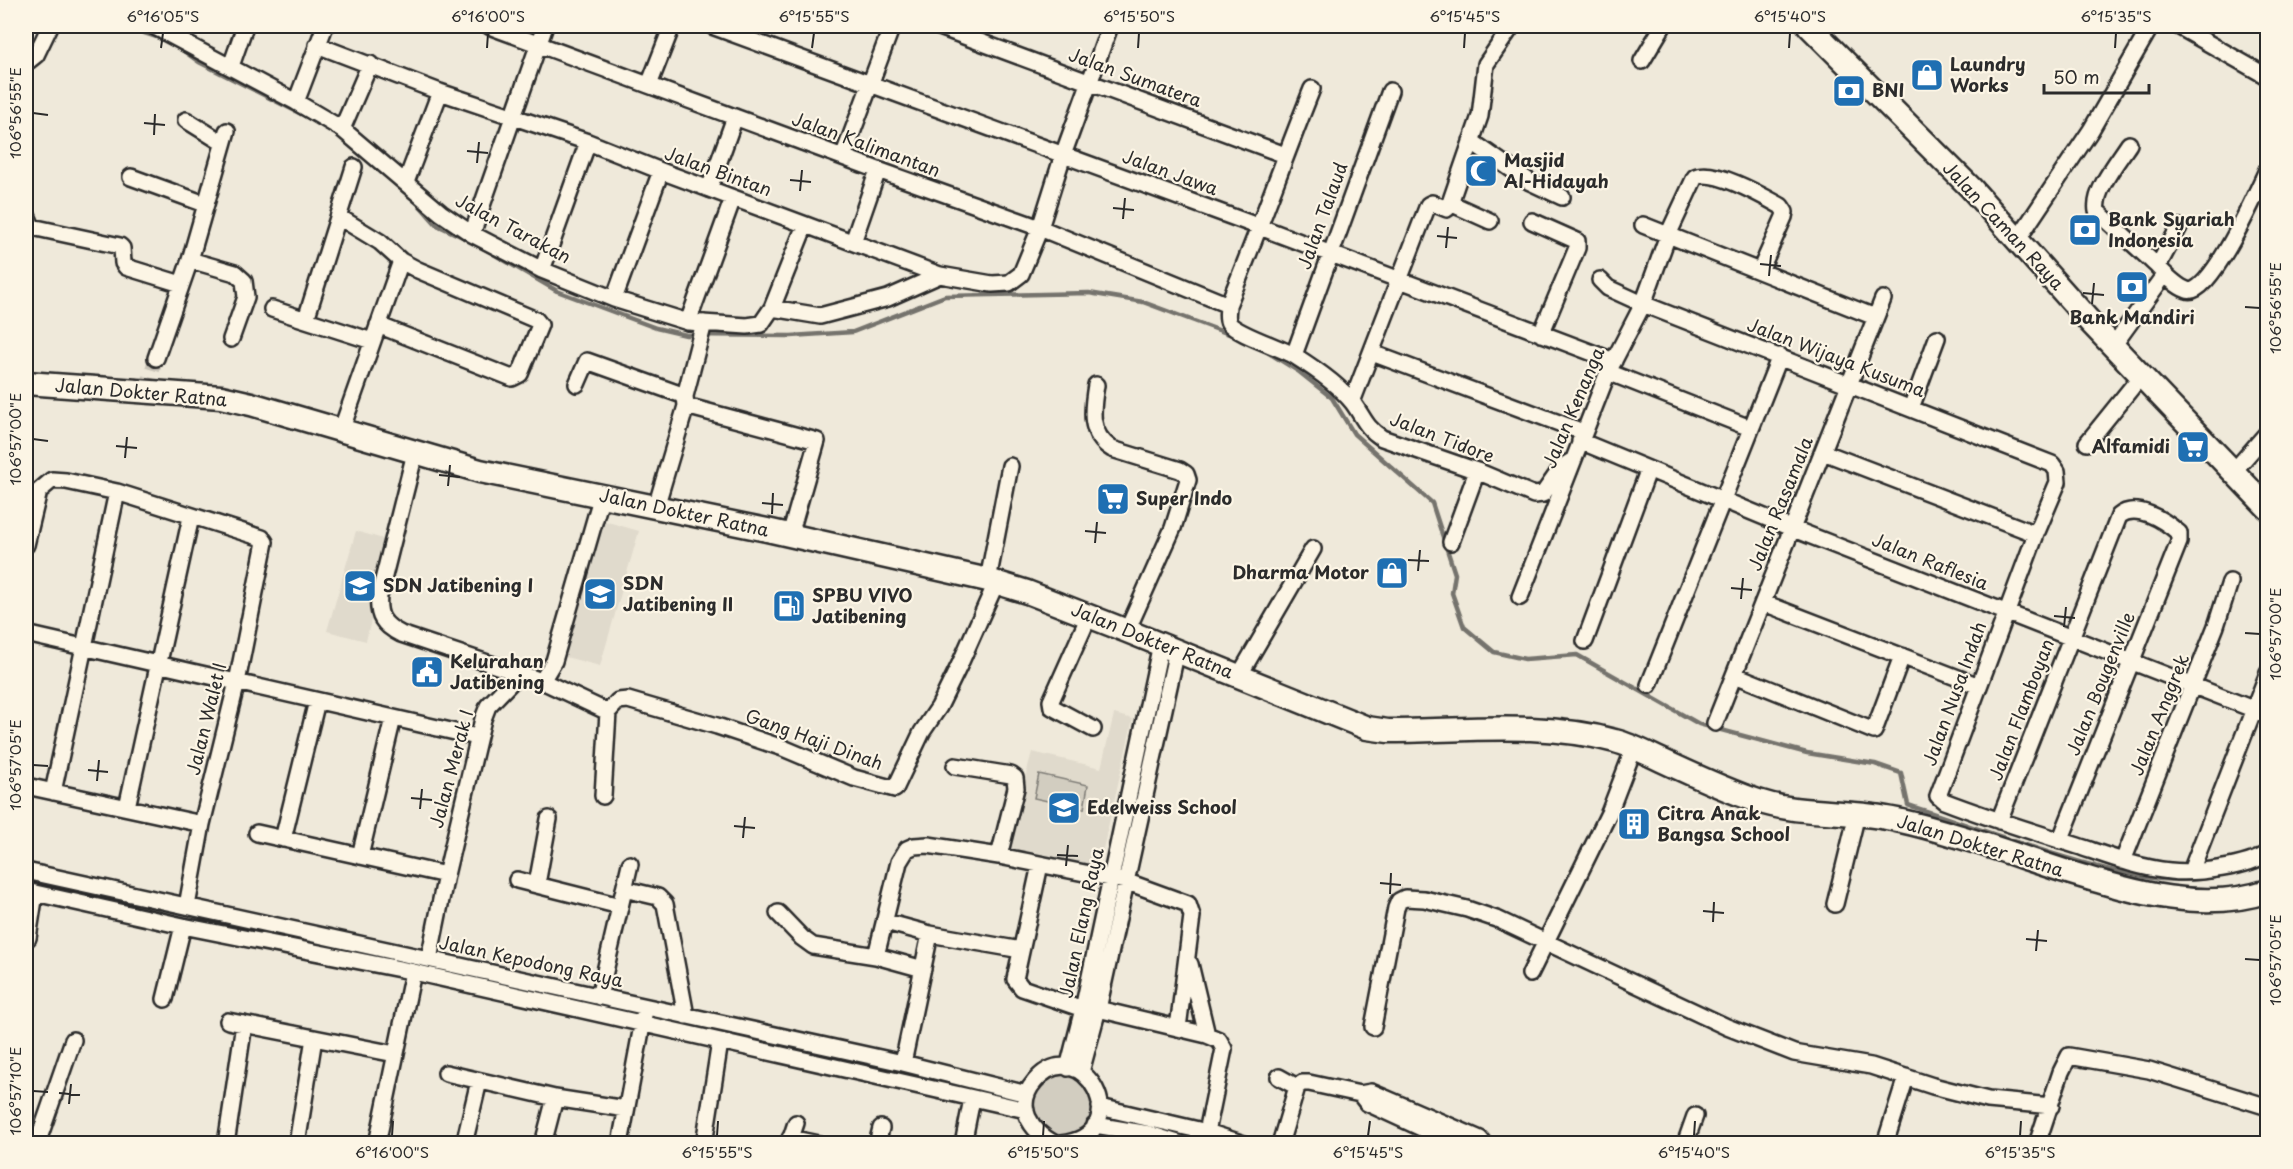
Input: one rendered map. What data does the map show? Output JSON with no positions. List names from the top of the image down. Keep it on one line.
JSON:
{"streets":{"street":["Jalan Sumatera","Jalan Kalimantan","Jalan Bintan","Jalan Jawa","Jalan Talaud","Jalan Caman Raya","Jalan Tarakan","Jalan Wijaya Kusuma","Jalan Dokter Ratna","Jalan Kenanga","Jalan Tidore","Jalan Rasamala","Jalan Raflesia","Jalan Bougenville","Jalan Nusa Indah","Jalan Flamboyan","Jalan Anggrek","Jalan Walet I","Gang Haji Dinah","Jalan Merak I","Jalan Elang Raya","Jalan Kepodong Raya"]},"crossings":[["Jalan Sumatera","Jalan Bintan"],["Jalan Kalimantan","Jalan Bintan"],["Jalan Kalimantan","Jalan Tidore"],["Jalan Bintan","Jalan Jawa"],["Jalan Bintan","Jalan Tarakan"],["Jalan Jawa","Jalan Talaud"],["Jalan Jawa","Jalan Kenanga"],["Jalan Talaud","Jalan Tidore"],["Jalan Wijaya Kusuma","Jalan Kenanga"],["Jalan Wijaya Kusuma","Jalan Rasamala"],["Jalan Wijaya Kusuma","Jalan Nusa Indah"],["Jalan Dokter Ratna","Gang Haji Dinah"],["Jalan Dokter Ratna","Jalan Elang Raya"],["Jalan Kenanga","Jalan Tidore"],["Jalan Kenanga","Jalan Raflesia"],["Jalan Rasamala","Jalan Raflesia"],["Jalan Raflesia","Jalan Bougenville"],["Jalan Raflesia","Jalan Nusa Indah"],["Jalan Raflesia","Jalan Flamboyan"],["Jalan Raflesia","Jalan Anggrek"],["Jalan Bougenville","Jalan Flamboyan"],["Jalan Nusa Indah","Jalan Flamboyan"],["Jalan Walet I","Jalan Kepodong Raya"],["Jalan Merak I","Jalan Kepodong Raya"]],"places":{"shop":["Laundry Works","Dharma Motor"],"bank":["BNI","Bank Syariah Indonesia","Bank Mandiri"],"mosque":["Masjid Al-Hidayah"],"supermarket":["Alfamidi","Super Indo"],"school or university":["SDN Jatibening I","SDN Jatibening II","Edelweiss School"],"fuel station":["SPBU VIVO Jatibening"],"public building":["Kelurahan Jatibening"],"building":["Citra Anak Bangsa School"]},"scale_bar":"50 m","coordinates":["6°16'05\"S","6°16'00\"S","6°15'55\"S","6°15'50\"S","6°15'45\"S","6°15'40\"S","6°15'35\"S","106°56'55\"E","106°57'00\"E","106°57'05\"E","106°57'10\"E"]}
